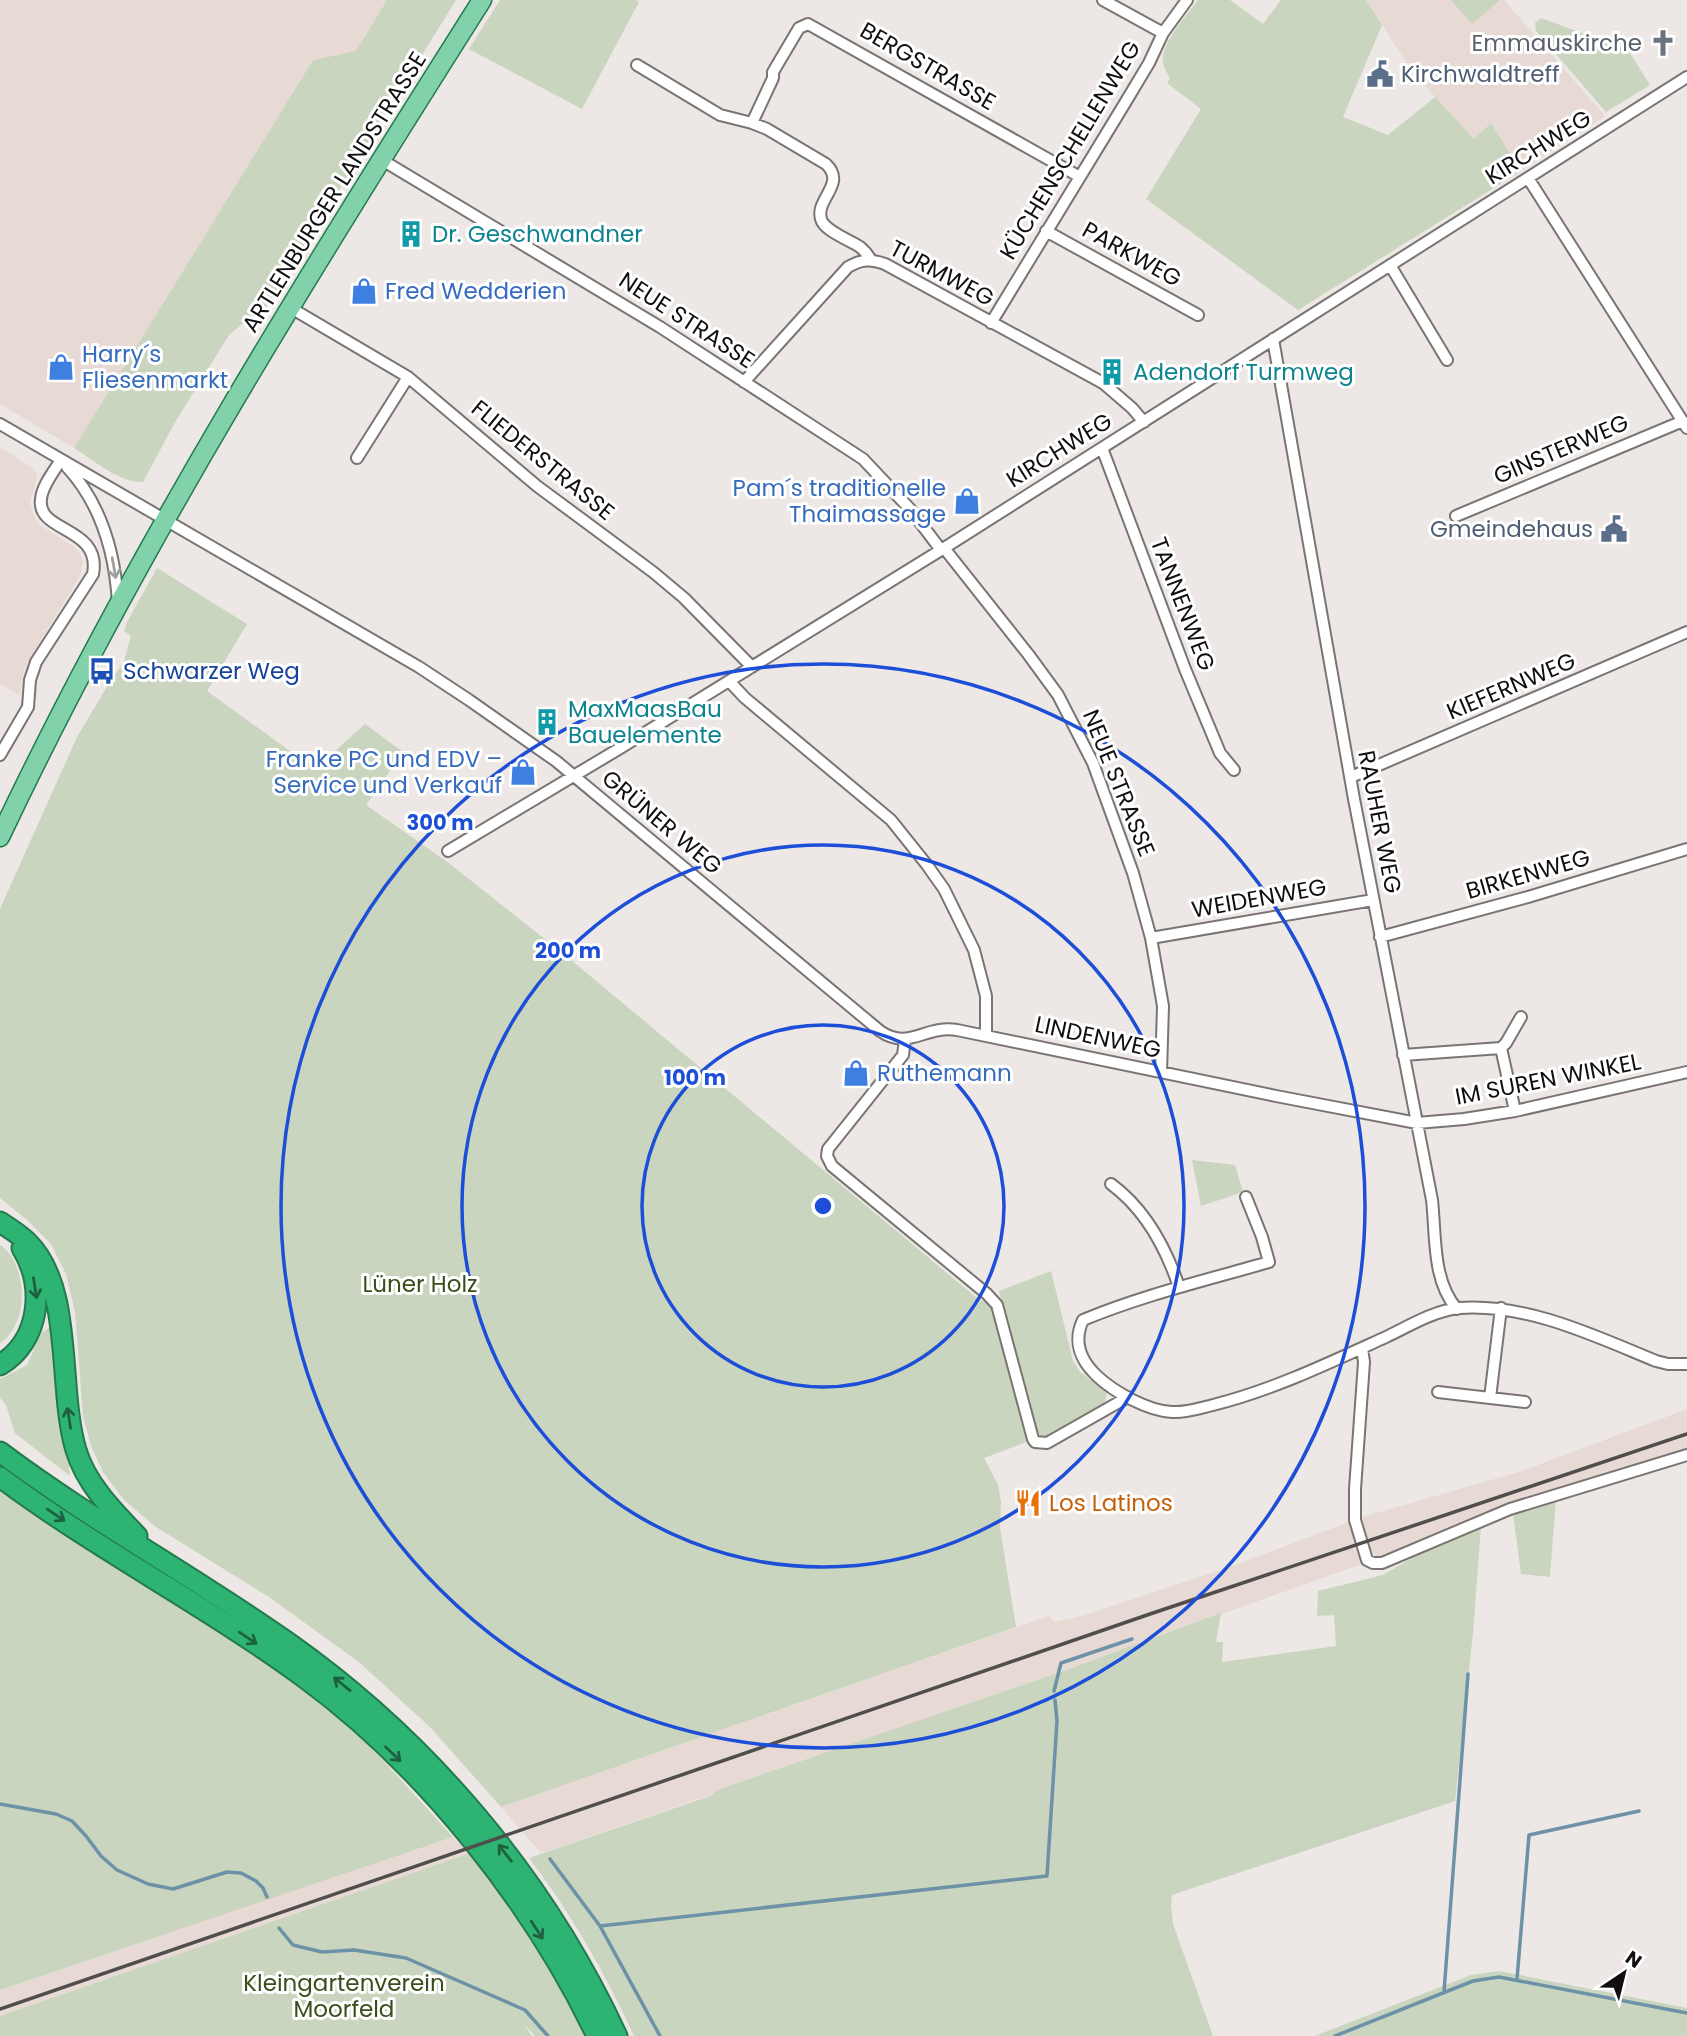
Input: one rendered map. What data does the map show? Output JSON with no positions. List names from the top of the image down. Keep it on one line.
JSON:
{"streets":{"main road":["ARTLENBURGER LANDSTRASSE"],"street":["BERGSTRASSE","KIRCHWEG","KÜCHENSCHELLENWEG","PARKWEG","TURMWEG","NEUE STRASSE","GINSTERWEG","FLIEDERSTRASSE","TANNENWEG","KIEFERNWEG","GRÜNER WEG","RAUHER WEG","BIRKENWEG","WEIDENWEG","LINDENWEG","IM SUREN WINKEL"]},"crossings":[["BERGSTRASSE","KÜCHENSCHELLENWEG"],["KIRCHWEG","TURMWEG"],["KIRCHWEG","NEUE STRASSE"],["KIRCHWEG","FLIEDERSTRASSE"],["KIRCHWEG","TANNENWEG"],["KIRCHWEG","GRÜNER WEG"],["KIRCHWEG","RAUHER WEG"],["KÜCHENSCHELLENWEG","PARKWEG"],["KÜCHENSCHELLENWEG","TURMWEG"],["ARTLENBURGER LANDSTRASSE","NEUE STRASSE"],["ARTLENBURGER LANDSTRASSE","FLIEDERSTRASSE"],["ARTLENBURGER LANDSTRASSE","GRÜNER WEG"],["TURMWEG","NEUE STRASSE"],["NEUE STRASSE","WEIDENWEG"],["NEUE STRASSE","LINDENWEG"],["KIEFERNWEG","RAUHER WEG"],["GRÜNER WEG","LINDENWEG"],["RAUHER WEG","BIRKENWEG"],["RAUHER WEG","WEIDENWEG"],["RAUHER WEG","LINDENWEG"],["RAUHER WEG","IM SUREN WINKEL"],["LINDENWEG","IM SUREN WINKEL"]],"parks":["Lüner Holz","Kleingartenverein Moorfeld"],"places":{"church":["Emmauskirche"],"public building":["Kirchwaldtreff","Gmeindehaus"],"building":["Dr. Geschwandner","Adendorf Turmweg","MaxMaasBau Bauelemente"],"shop":["Fred Wedderien","Harry´s Fliesenmarkt","Pam´s traditionelle Thaimassage","Franke PC und EDV – Service und Verkauf","Ruthemann"],"bus stop":["Schwarzer Weg"],"restaurant":["Los Latinos"]},"north":"top right","rings":["300 m","200 m","100 m"]}
